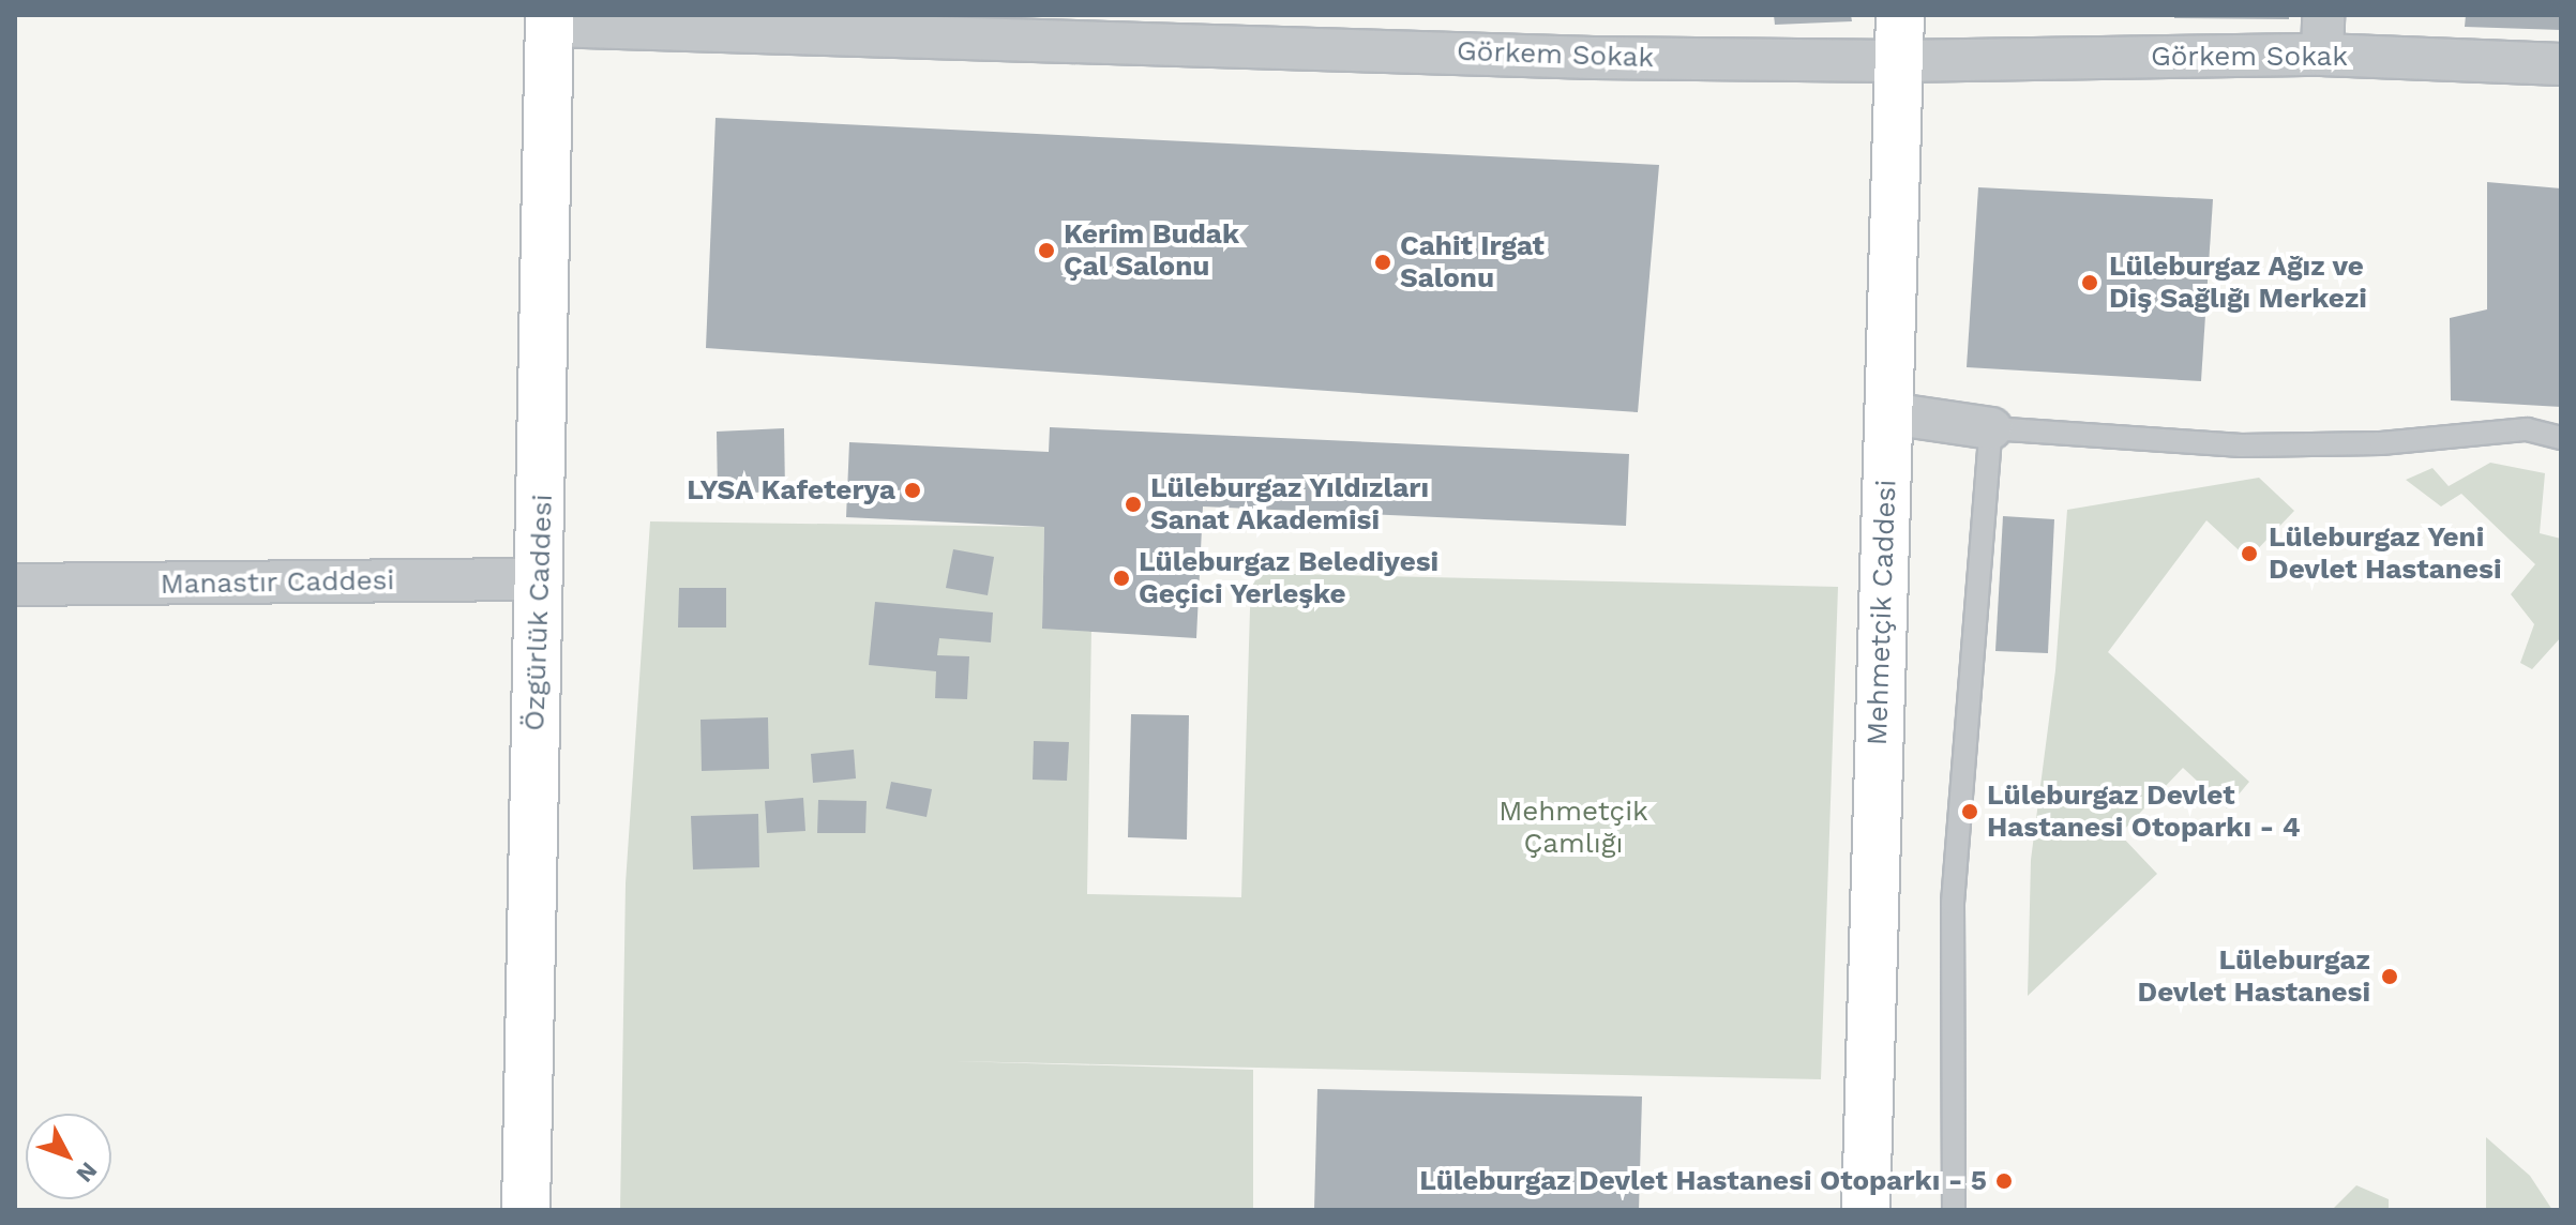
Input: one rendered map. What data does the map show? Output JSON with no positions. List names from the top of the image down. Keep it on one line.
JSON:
{"streets":{"street":["Görkem Sokak","Manastır Caddesi","Özgürlük Caddesi","Mehmetçik Caddesi"]},"crossings":[["Görkem Sokak","Özgürlük Caddesi"],["Görkem Sokak","Mehmetçik Caddesi"],["Manastır Caddesi","Özgürlük Caddesi"]],"parks":["Mehmetçik Çamlığı"],"places":["Kerim Budak Çal Salonu","Cahit Irgat Salonu","Lüleburgaz Ağız ve Diş Sağlığı Merkezi","LYSA Kafeterya","Lüleburgaz Yıldızları Sanat Akademisi","Lüleburgaz Yeni Devlet Hastanesi","Lüleburgaz Belediyesi Geçici Yerleşke","Lüleburgaz Devlet Hastanesi Otoparkı - 4","Lüleburgaz Devlet Hastanesi","Lüleburgaz Devlet Hastanesi Otoparkı - 5"],"north":"bottom right"}
